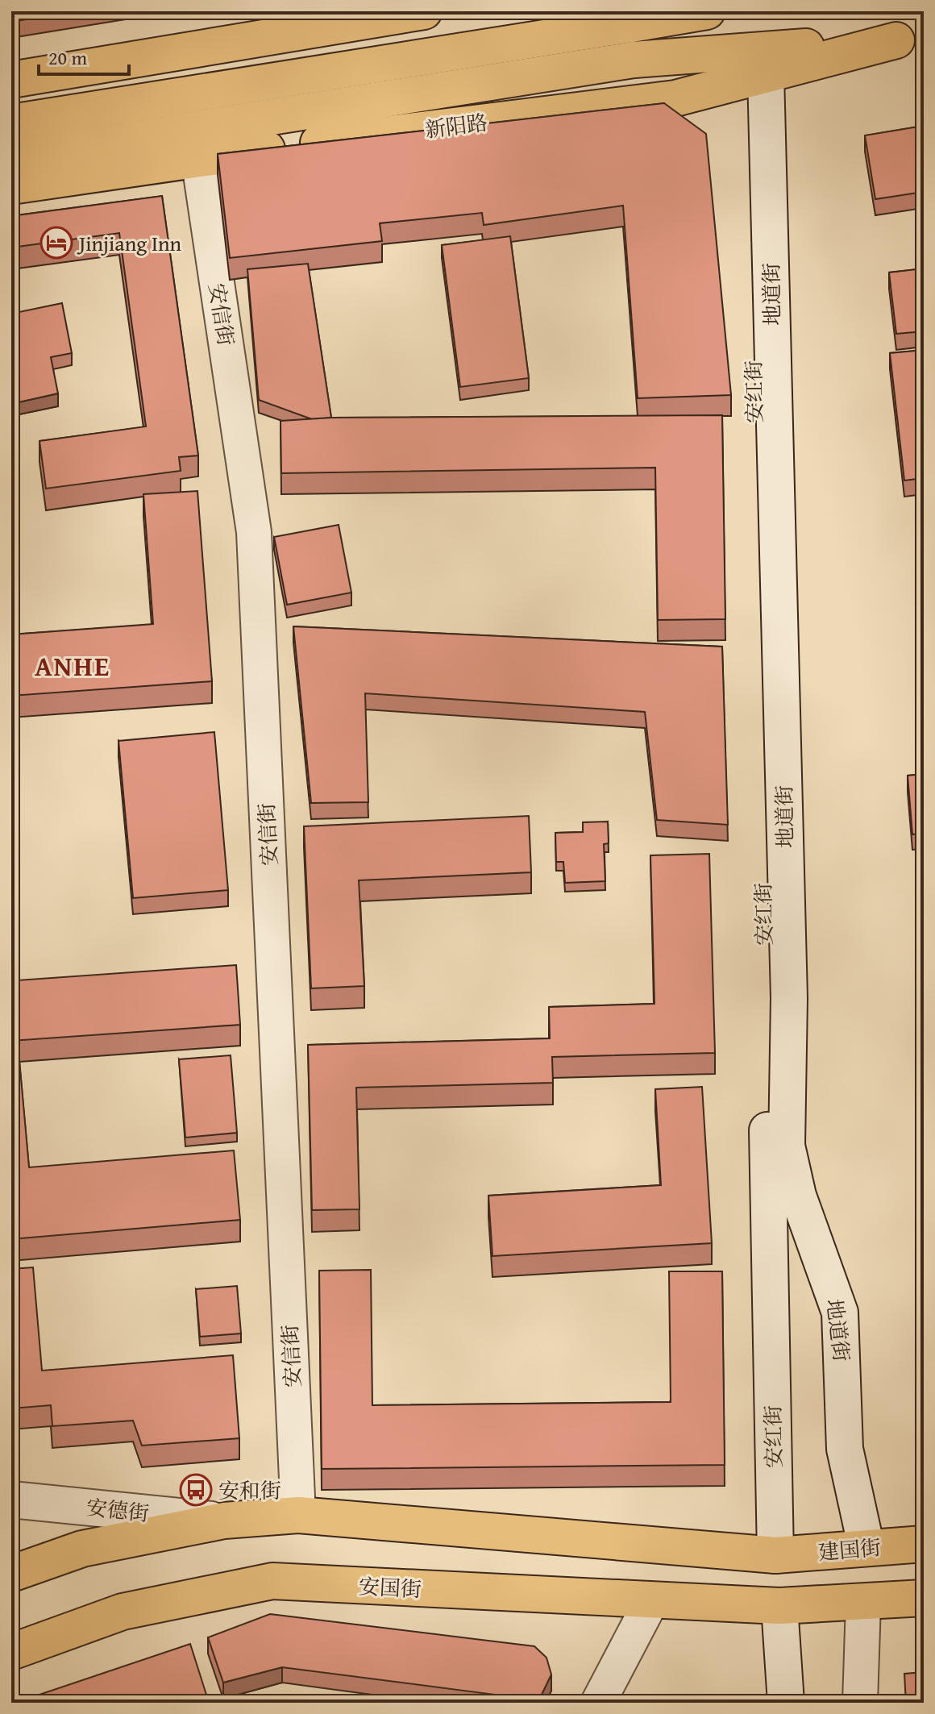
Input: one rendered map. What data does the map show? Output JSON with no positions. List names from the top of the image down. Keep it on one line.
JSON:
{"streets":{"main road":["新阳路","地道街","安红街","安德街","建国街","安国街"],"street":["安信街"]},"crossings":[["新阳路","地道街"],["新阳路","安信街"],["新阳路","安红街"],["地道街","安红街"],["地道街","建国街"],["安红街","建国街"]],"districts":["ANHE"],"places":{"hotel":["Jinjiang Inn"],"bus stop":["安和街"]},"scale_bar":"20 m"}
